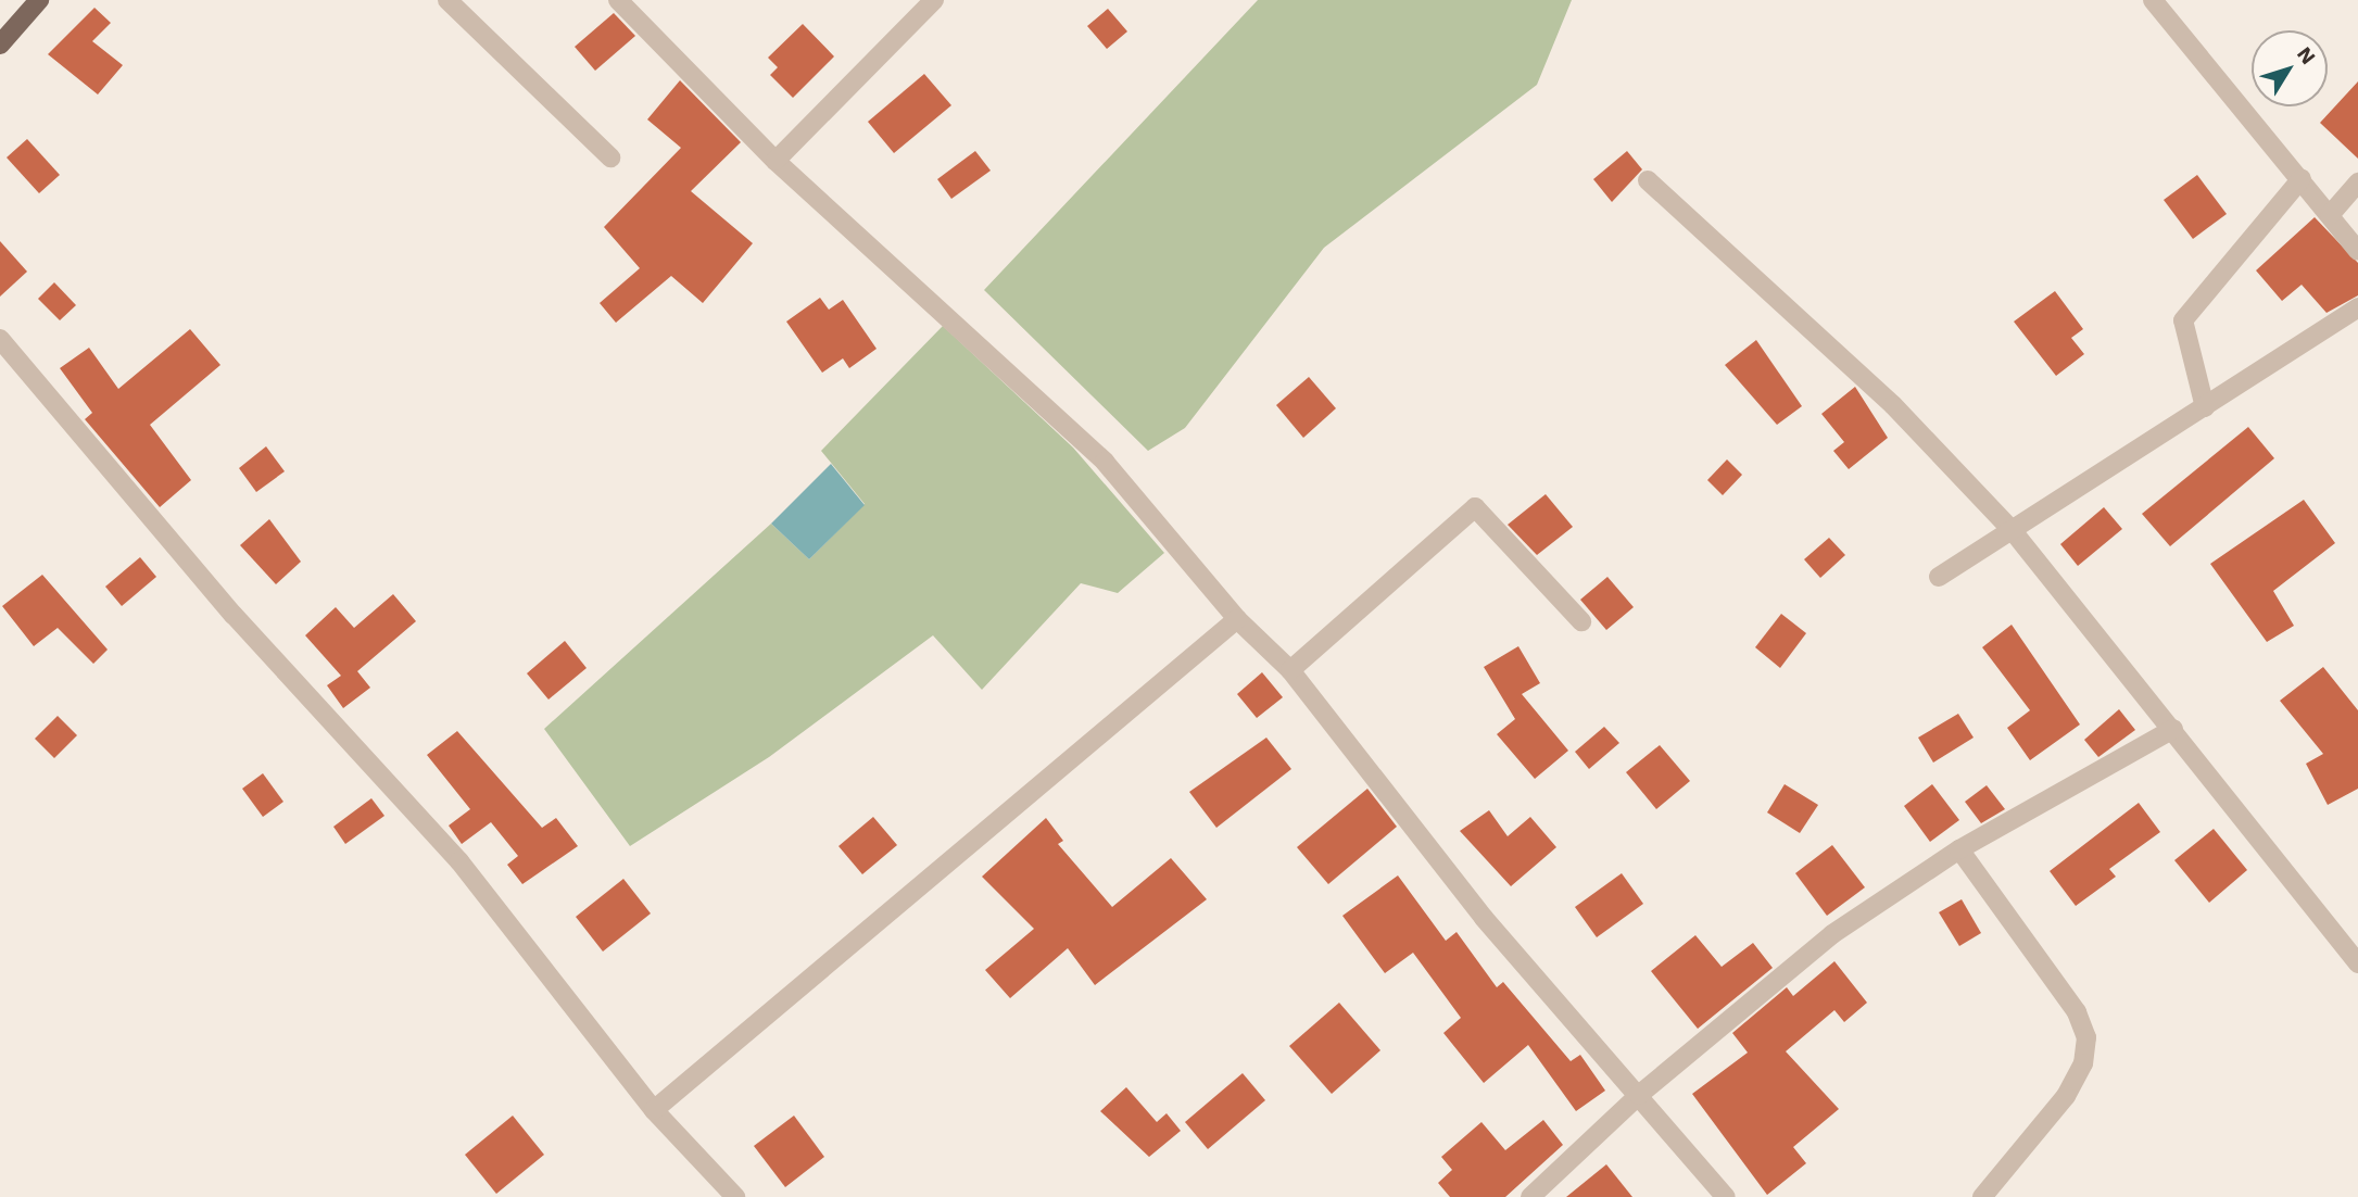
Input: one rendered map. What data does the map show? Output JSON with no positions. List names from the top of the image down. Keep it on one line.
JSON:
{"north":"top right"}
